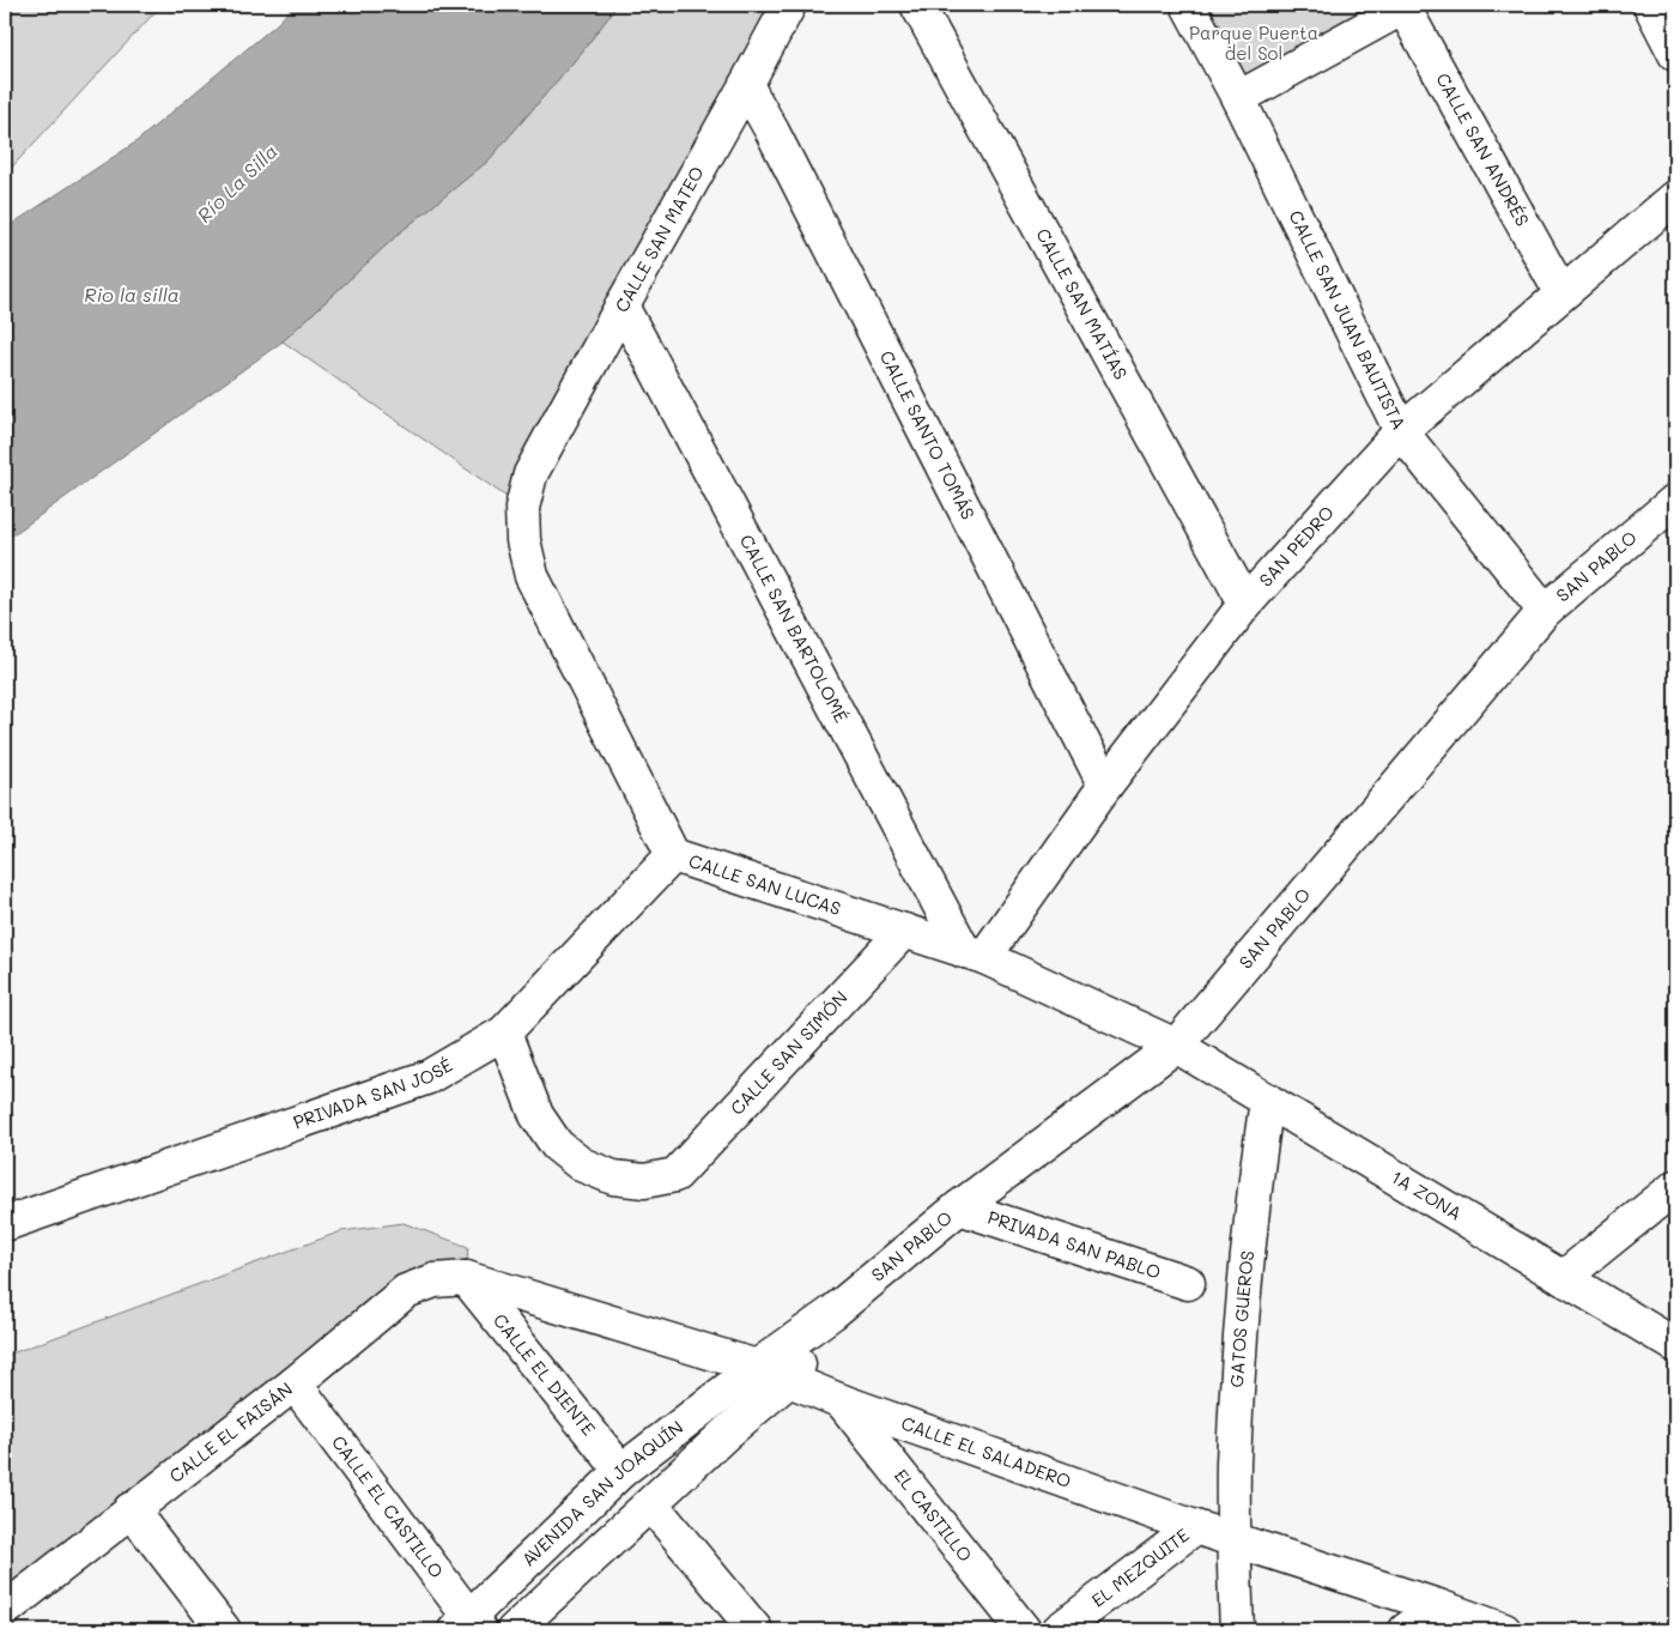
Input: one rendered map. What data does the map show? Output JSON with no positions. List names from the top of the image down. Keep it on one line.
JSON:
{"streets":{"street":["CALLE SAN ANDRÉS","CALLE SAN MATEO","CALLE SAN MATÍAS","CALLE SAN JUAN BAUTISTA","CALLE SANTO TOMÁS","SAN PEDRO","SAN PABLO","CALLE SAN BARTOLOMÉ","CALLE SAN LUCAS","CALLE SAN SIMÓN","PRIVADA SAN JOSÉ","1A ZONA","PRIVADA SAN PABLO","GATOS GUEROS","CALLE EL DIENTE","CALLE EL FAISÁN","CALLE EL SALADERO","AVENIDA SAN JOAQUÍN","CALLE EL CASTILLO","EL CASTILLO","EL MEZQUITE"]},"crossings":[["CALLE SAN ANDRÉS","SAN PEDRO"],["CALLE SAN MATEO","CALLE SANTO TOMÁS"],["CALLE SAN MATEO","CALLE SAN BARTOLOMÉ"],["CALLE SAN MATEO","CALLE SAN LUCAS"],["CALLE SAN MATÍAS","SAN PEDRO"],["CALLE SAN JUAN BAUTISTA","SAN PEDRO"],["CALLE SAN JUAN BAUTISTA","SAN PABLO"],["CALLE SANTO TOMÁS","SAN PEDRO"],["SAN PEDRO","CALLE SAN BARTOLOMÉ"],["SAN PEDRO","CALLE SAN LUCAS"],["SAN PABLO","CALLE SAN LUCAS"],["SAN PABLO","1A ZONA"],["SAN PABLO","PRIVADA SAN PABLO"],["SAN PABLO","CALLE EL SALADERO"],["SAN PABLO","AVENIDA SAN JOAQUÍN"],["CALLE SAN BARTOLOMÉ","CALLE SAN LUCAS"],["CALLE SAN LUCAS","CALLE SAN SIMÓN"],["CALLE SAN LUCAS","PRIVADA SAN JOSÉ"],["CALLE SAN LUCAS","1A ZONA"],["CALLE SAN SIMÓN","PRIVADA SAN JOSÉ"],["1A ZONA","GATOS GUEROS"],["GATOS GUEROS","CALLE EL SALADERO"],["CALLE EL DIENTE","CALLE EL FAISÁN"],["CALLE EL DIENTE","CALLE EL SALADERO"],["CALLE EL DIENTE","AVENIDA SAN JOAQUÍN"],["CALLE EL FAISÁN","CALLE EL SALADERO"],["CALLE EL FAISÁN","CALLE EL CASTILLO"],["CALLE EL SALADERO","AVENIDA SAN JOAQUÍN"],["CALLE EL SALADERO","EL CASTILLO"],["CALLE EL SALADERO","EL MEZQUITE"],["AVENIDA SAN JOAQUÍN","CALLE EL CASTILLO"]],"water":["Río La Silla","Rio la silla"],"parks":["Parque Puerta del Sol"]}
